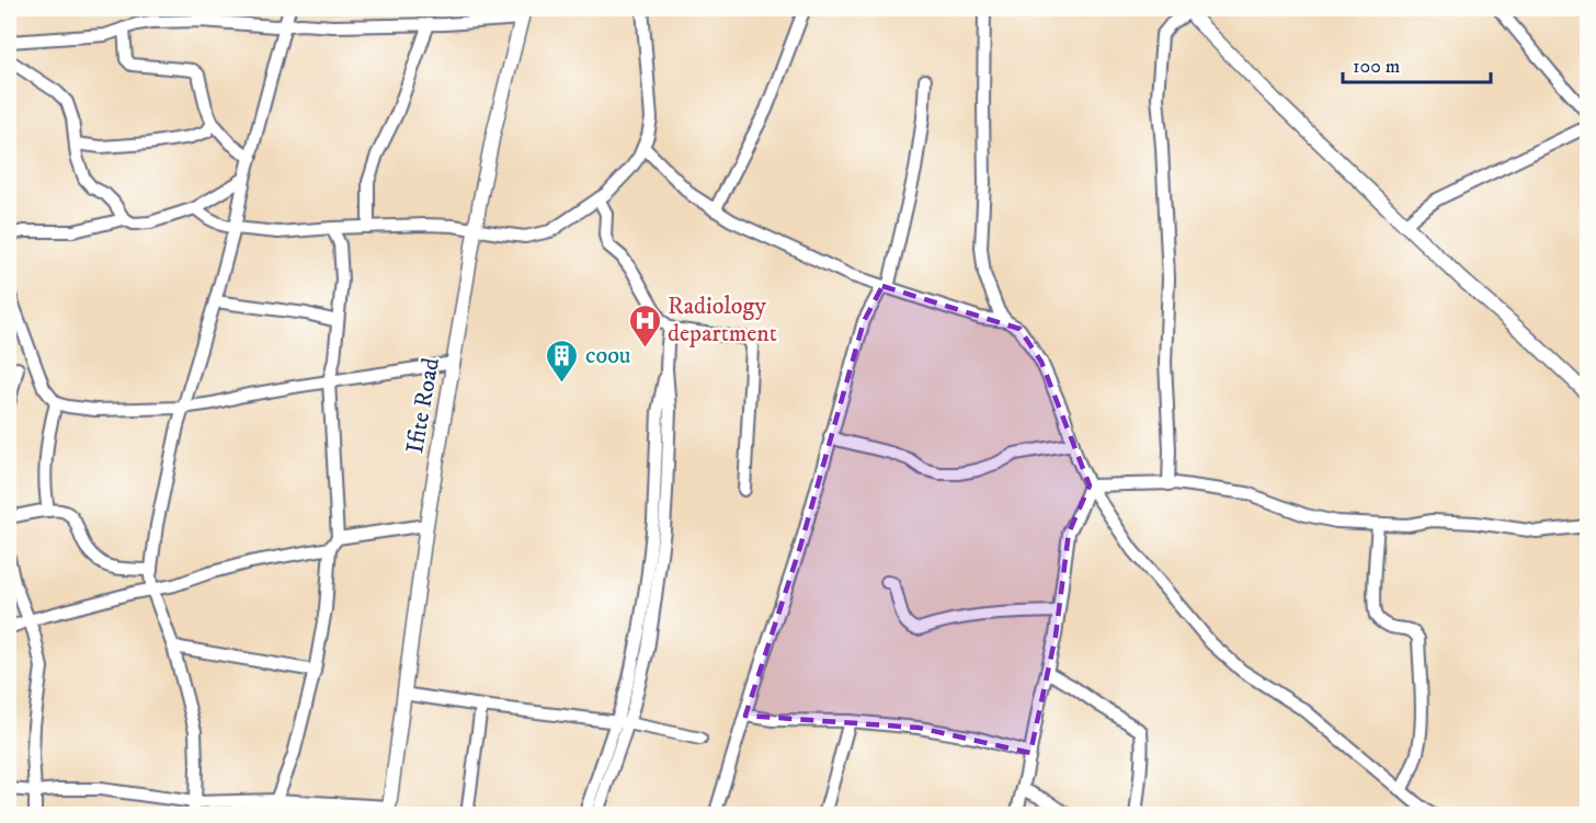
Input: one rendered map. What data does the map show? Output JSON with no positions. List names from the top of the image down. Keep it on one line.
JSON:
{"streets":{"street":["Ifite Road"]},"places":{"hospital":["Radiology department"],"building":["coou"]},"scale_bar":"100 m"}
